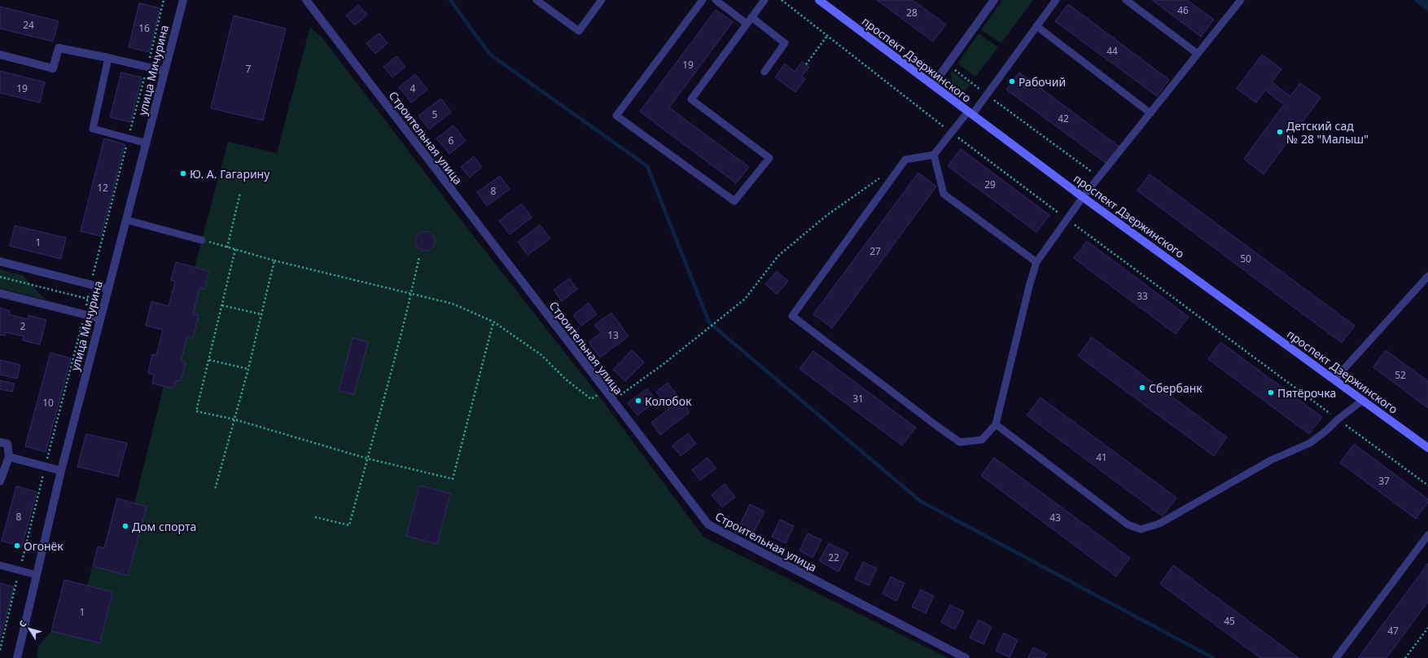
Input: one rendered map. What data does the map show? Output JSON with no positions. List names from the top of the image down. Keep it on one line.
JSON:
{"streets":{"street":["проспект Дзержинского","улица Мичурина","Строительная улица"]},"places":["Рабочий","Детский сад № 28 \"Малыш\"","Ю. А. Гагарину","Сбербанк","Пятёрочка","Колобок","Дом спорта","Огонёк"],"house_numbers":["46","28","24","16","44","19","7","19","4","5","42","6","29","12","8","1","27","50","33","2","13","52","31","10","41","37","8","43","22","1","45","47"],"north":"top left"}
